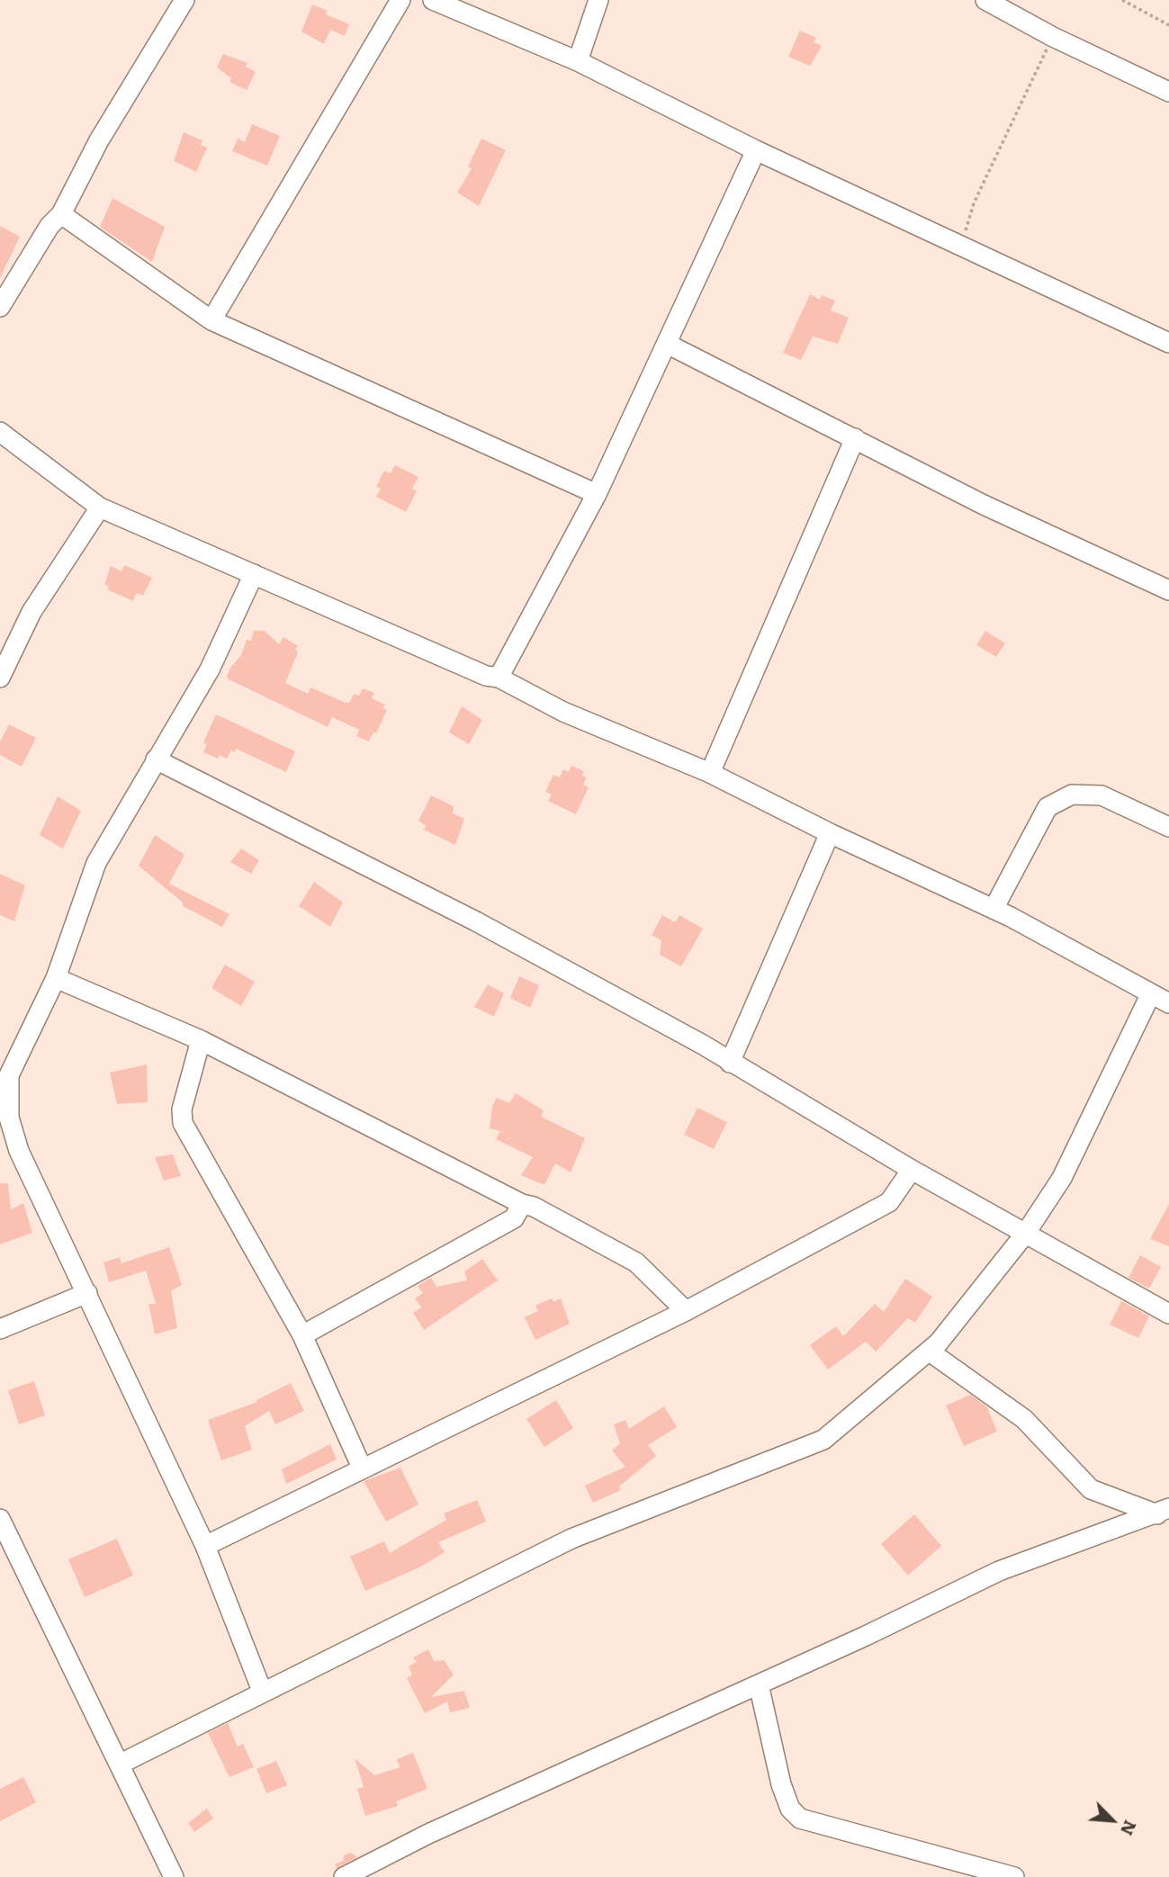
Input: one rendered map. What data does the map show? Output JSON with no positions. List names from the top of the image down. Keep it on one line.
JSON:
{"north":"bottom right"}
